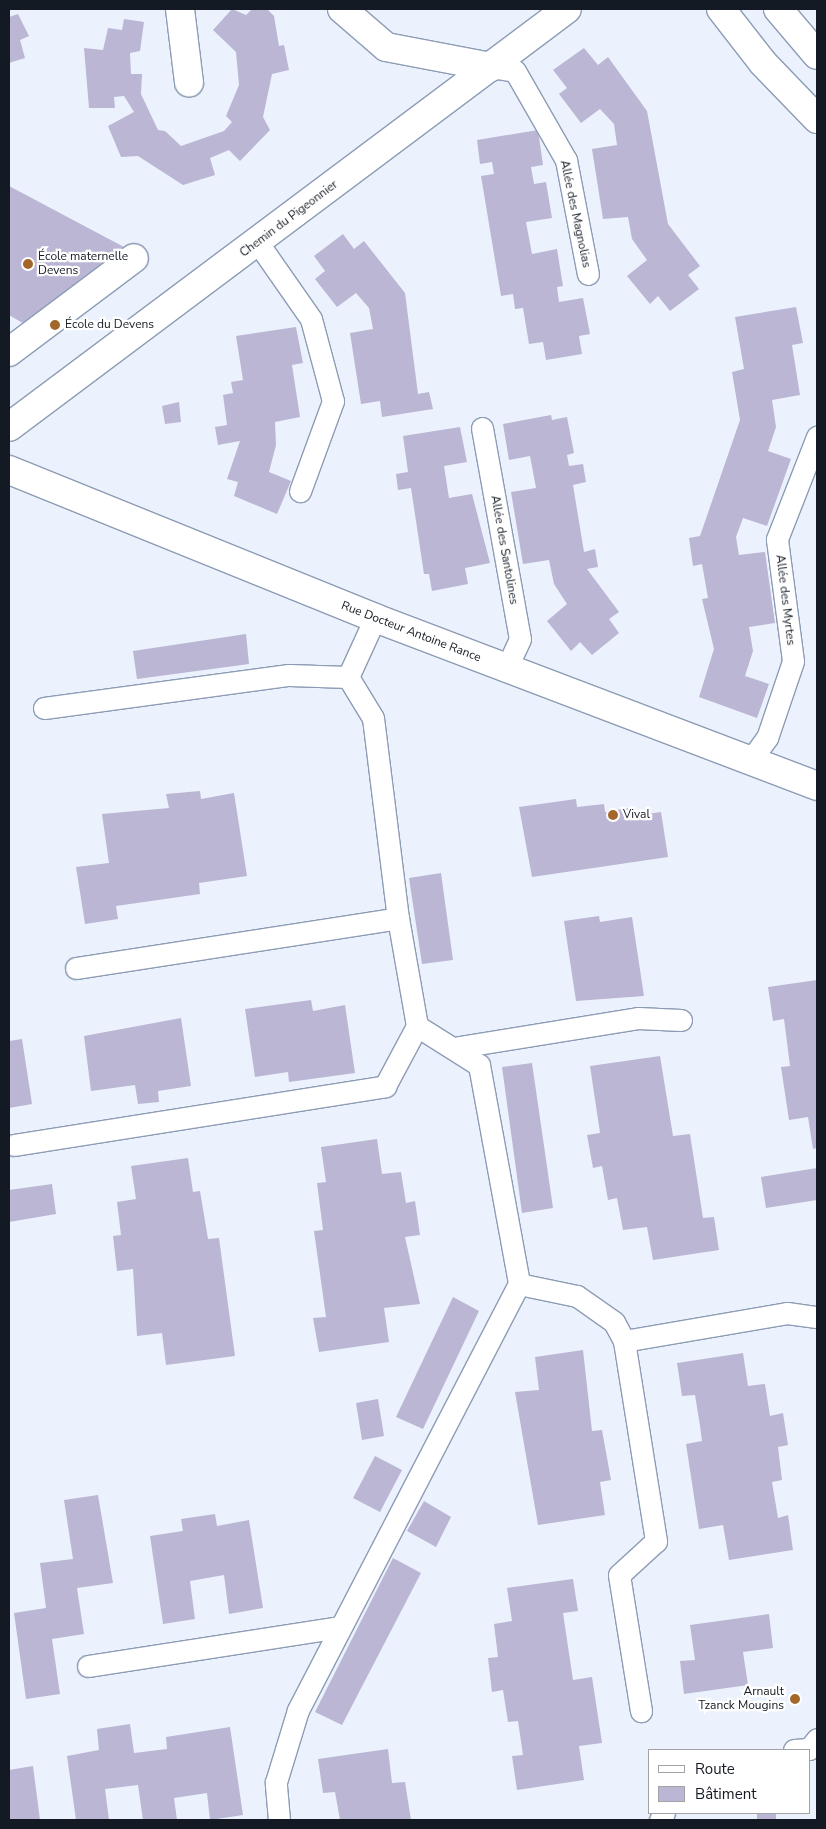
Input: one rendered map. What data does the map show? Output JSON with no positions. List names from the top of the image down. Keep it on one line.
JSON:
{"streets":{"street":["Chemin du Pigeonnier","Rue Docteur Antoine Rance"],"lane":["Allée des Magnolias","Allée des Santolines","Allée des Myrtes"]},"crossings":[["Allée des Magnolias","Chemin du Pigeonnier"],["Allée des Santolines","Rue Docteur Antoine Rance"],["Allée des Myrtes","Rue Docteur Antoine Rance"]],"places":["École maternelle Devens","École du Devens","Vival","Arnault Tzanck Mougins"],"legend":["Route","Bâtiment"]}
